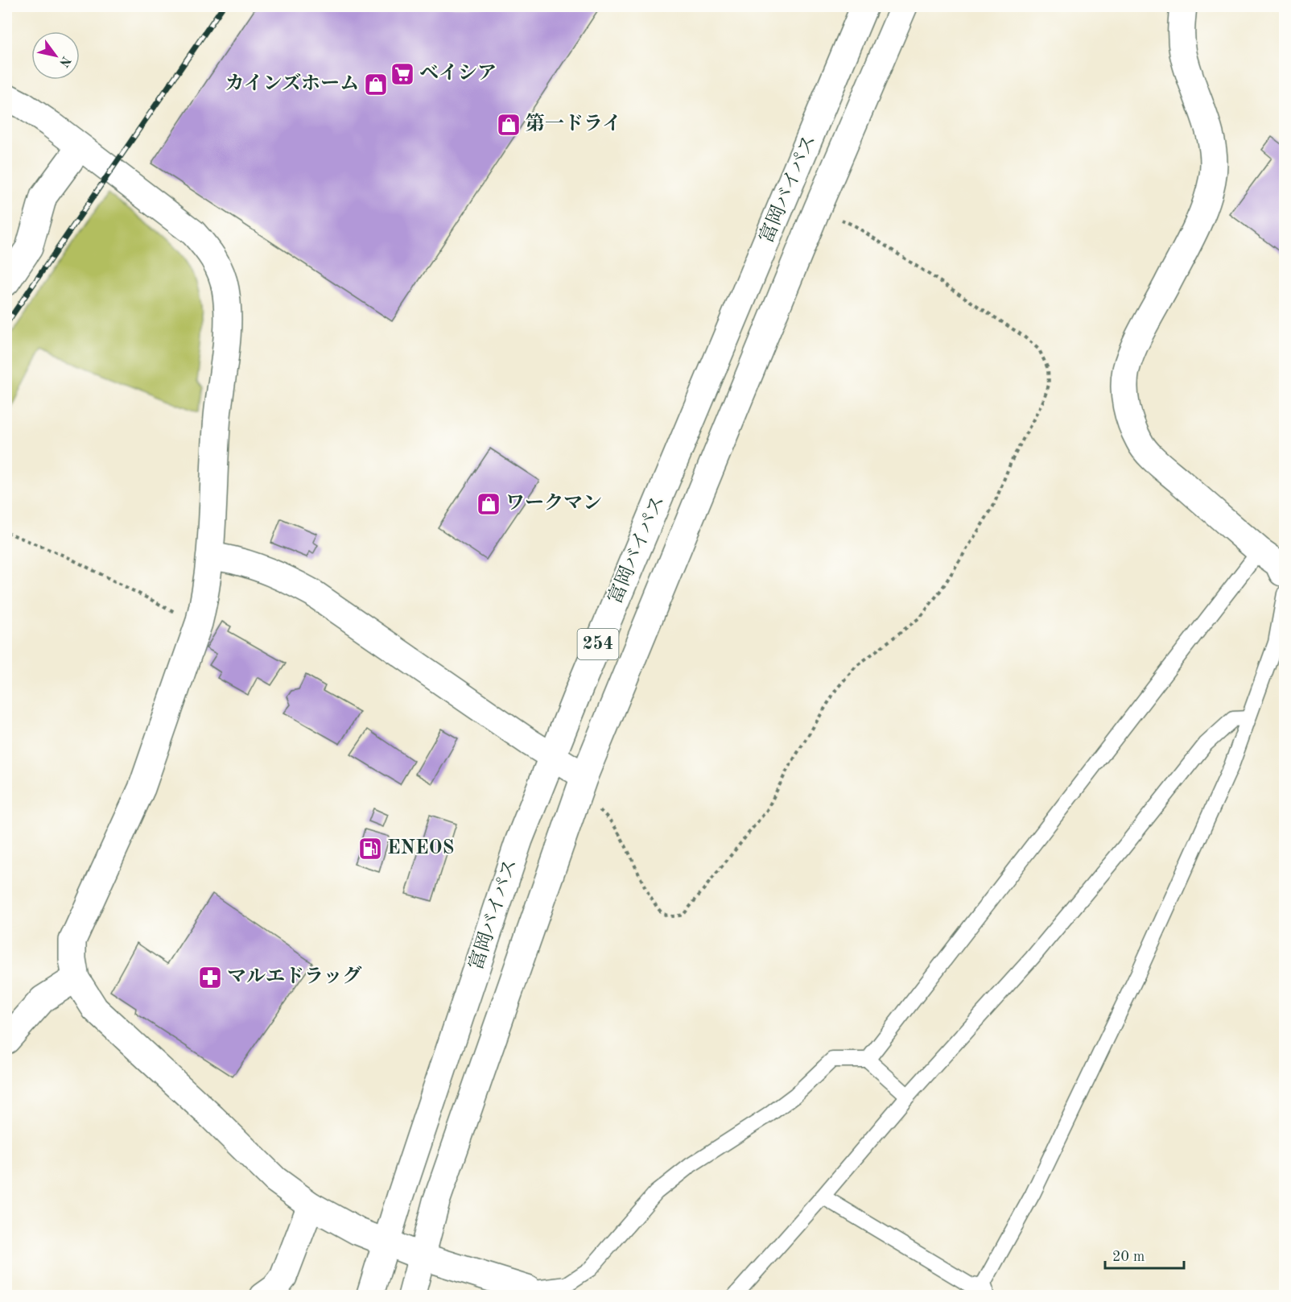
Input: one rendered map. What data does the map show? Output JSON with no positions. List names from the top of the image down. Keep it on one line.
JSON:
{"streets":{"main road":["富岡バイパス","254"]},"places":{"supermarket":["ベイシア"],"shop":["カインズホーム","第一ドライ","ワークマン"],"fuel station":["ENEOS"],"pharmacy":["マルエドラッグ"]},"scale_bar":"20 m","north":"bottom right"}
